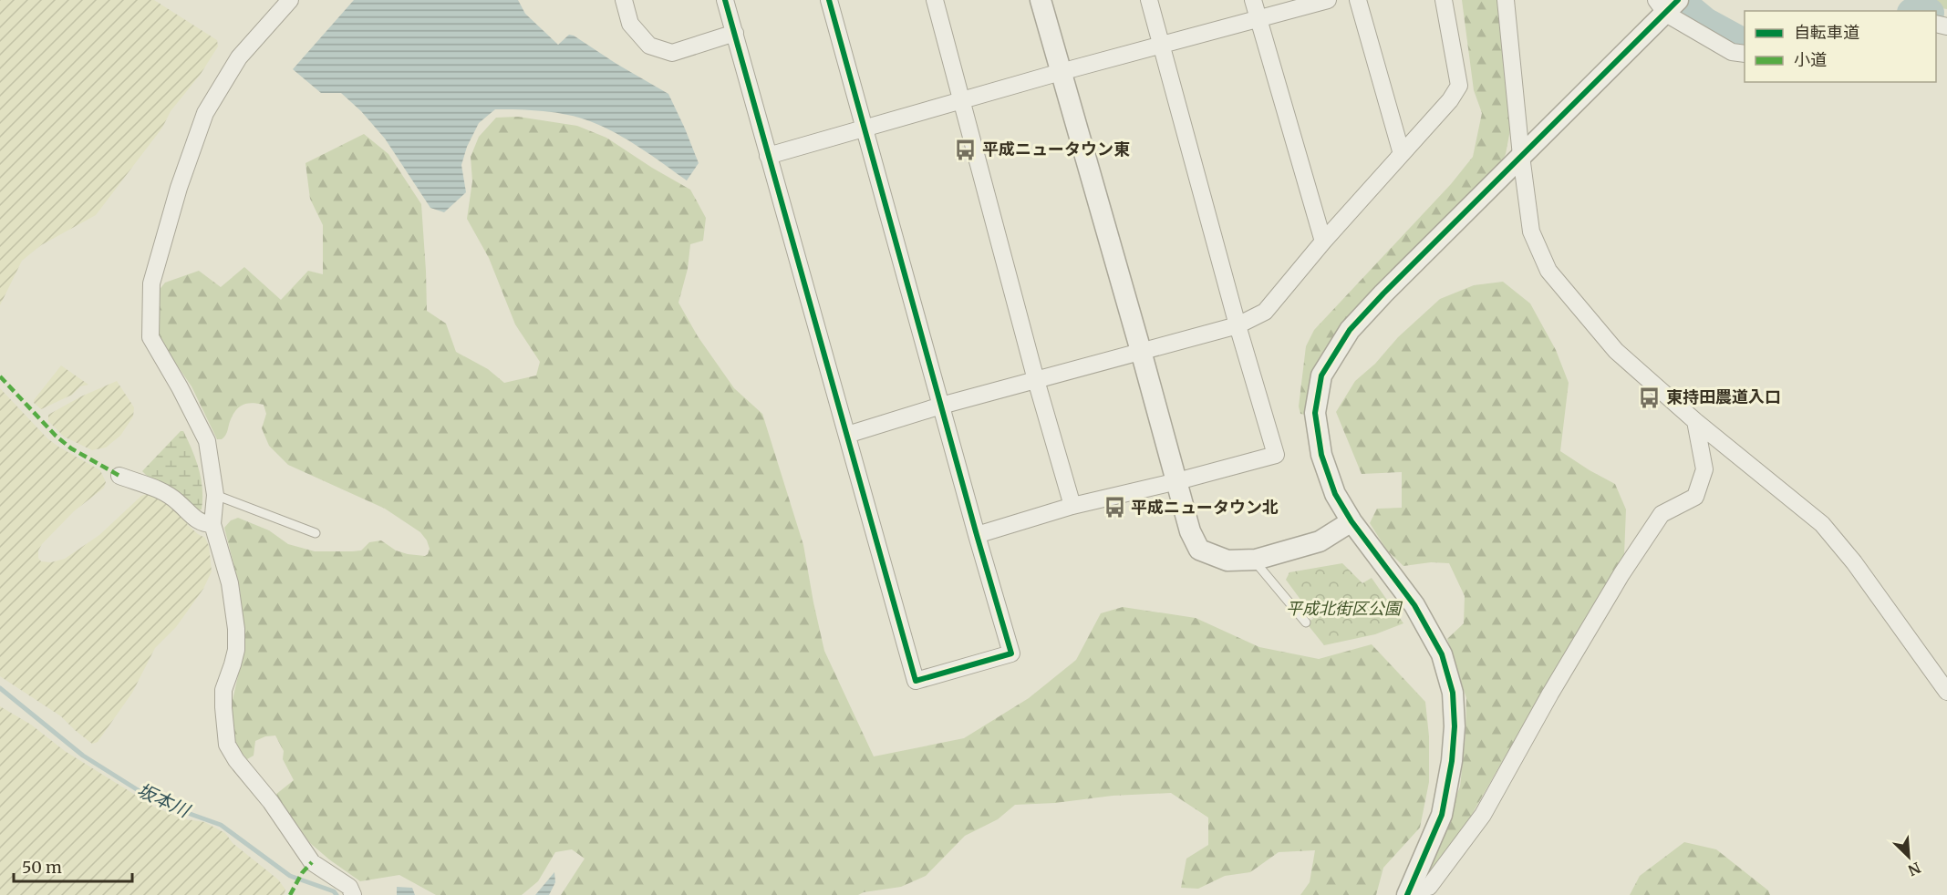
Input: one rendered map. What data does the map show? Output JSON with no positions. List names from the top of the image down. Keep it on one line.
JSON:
{"water":["坂本川"],"parks":["平成北街区公園"],"places":{"bus stop":["平成ニュータウン東","東持田農道入口","平成ニュータウン北"]},"legend":["自転車道","小道"],"scale_bar":"50 m","north":"bottom right"}
